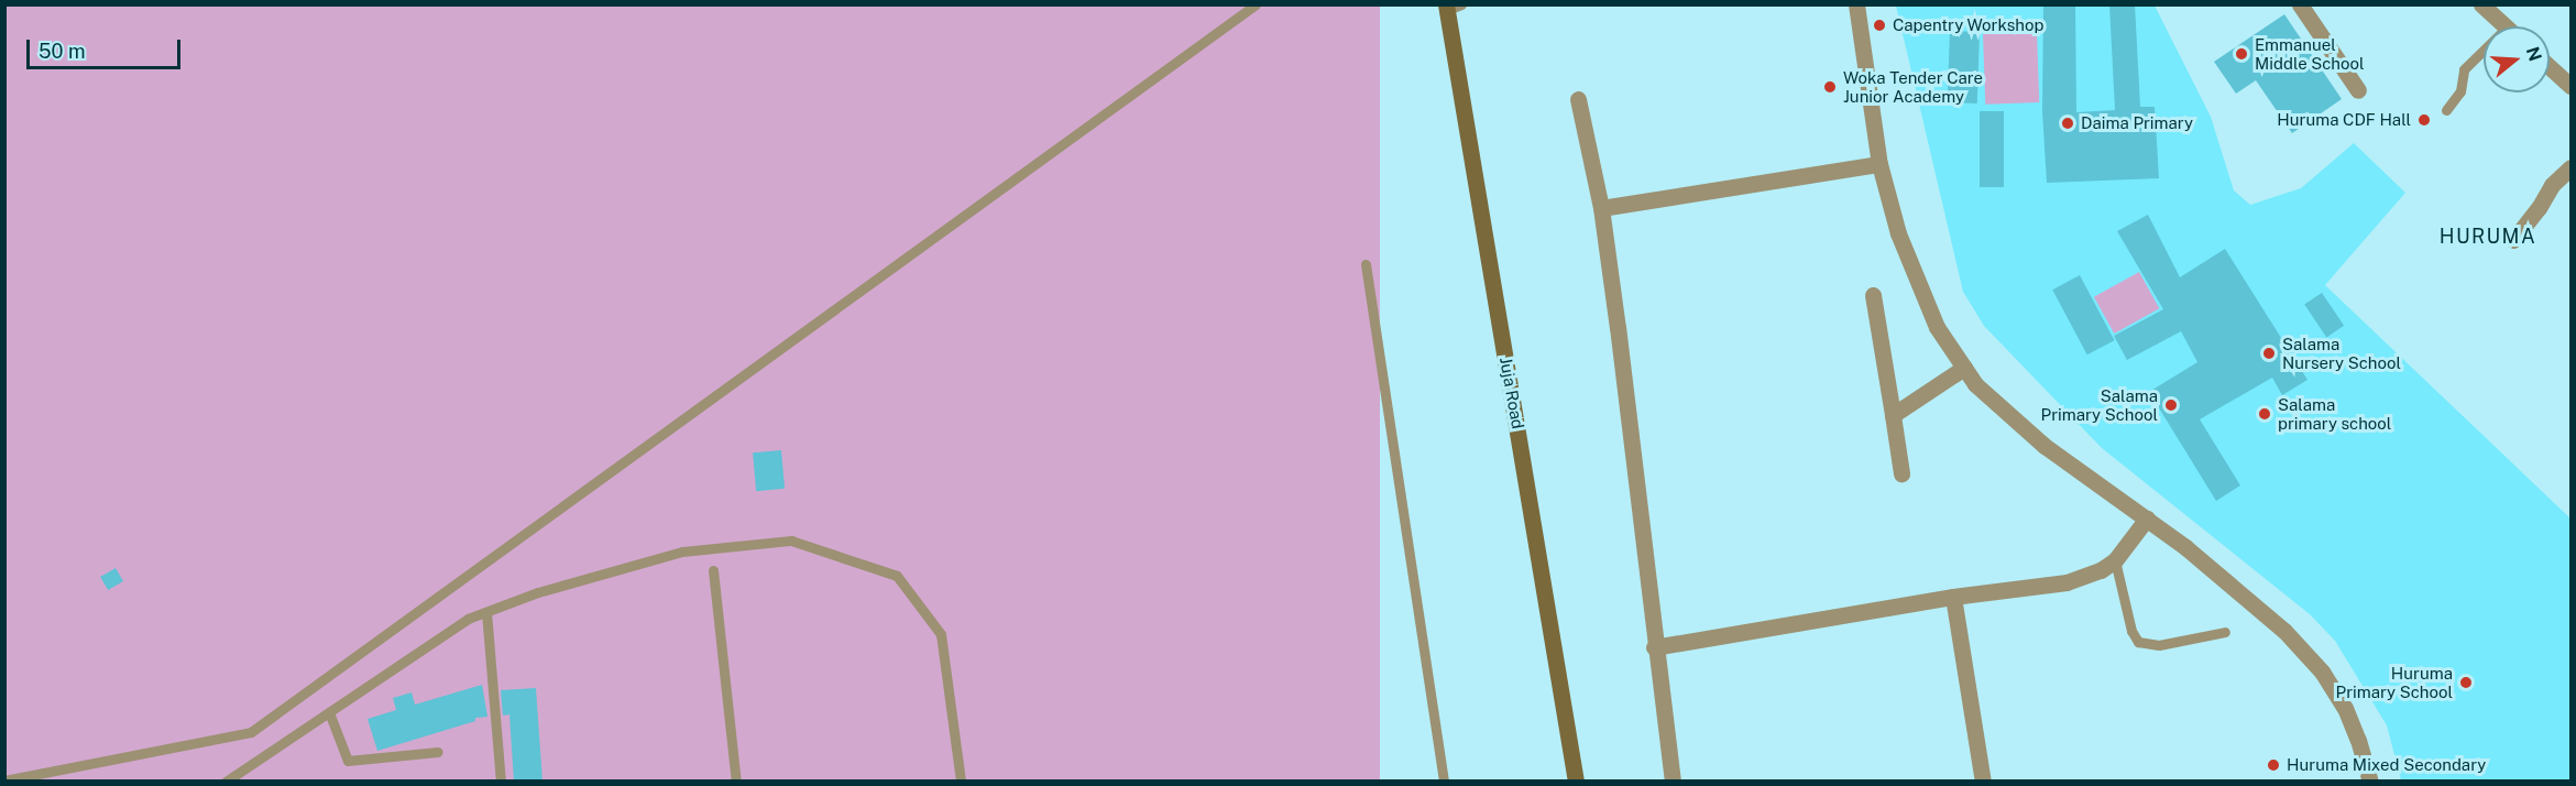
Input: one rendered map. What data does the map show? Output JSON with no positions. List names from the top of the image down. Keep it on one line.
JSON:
{"streets":{"main road":["Juja Road"]},"districts":["HURUMA"],"places":["Capentry Workshop","Emmanuel Middle School","Woka Tender Care Junior Academy","Huruma CDF Hall","Daima Primary","Salama Nursery School","Salama Primary School","Salama primary school","Huruma Primary School","Huruma Mixed Secondary"],"scale_bar":"50 m","north":"right"}
